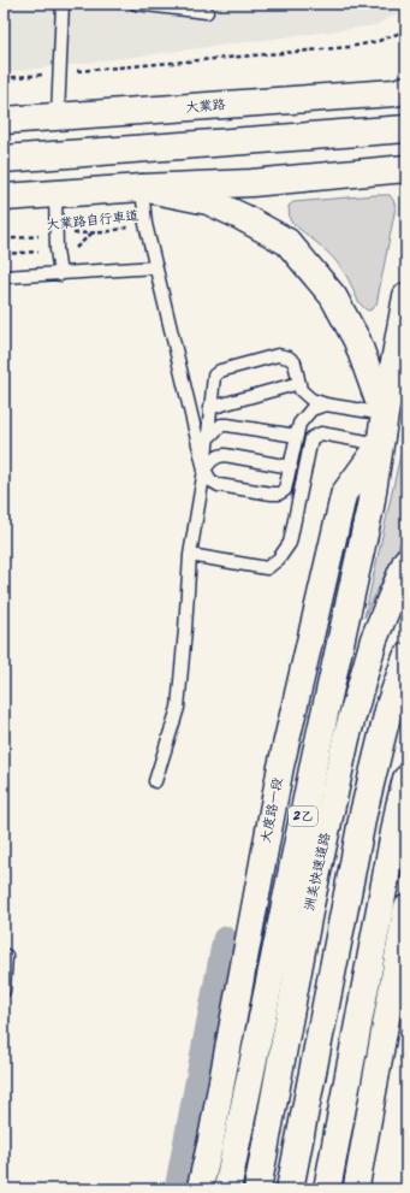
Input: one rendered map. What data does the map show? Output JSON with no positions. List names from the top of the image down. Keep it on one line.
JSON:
{"streets":{"main road":["大業路","大度路一段","2乙","洲美快速道路"],"path":["大業路自行車道"]}}
